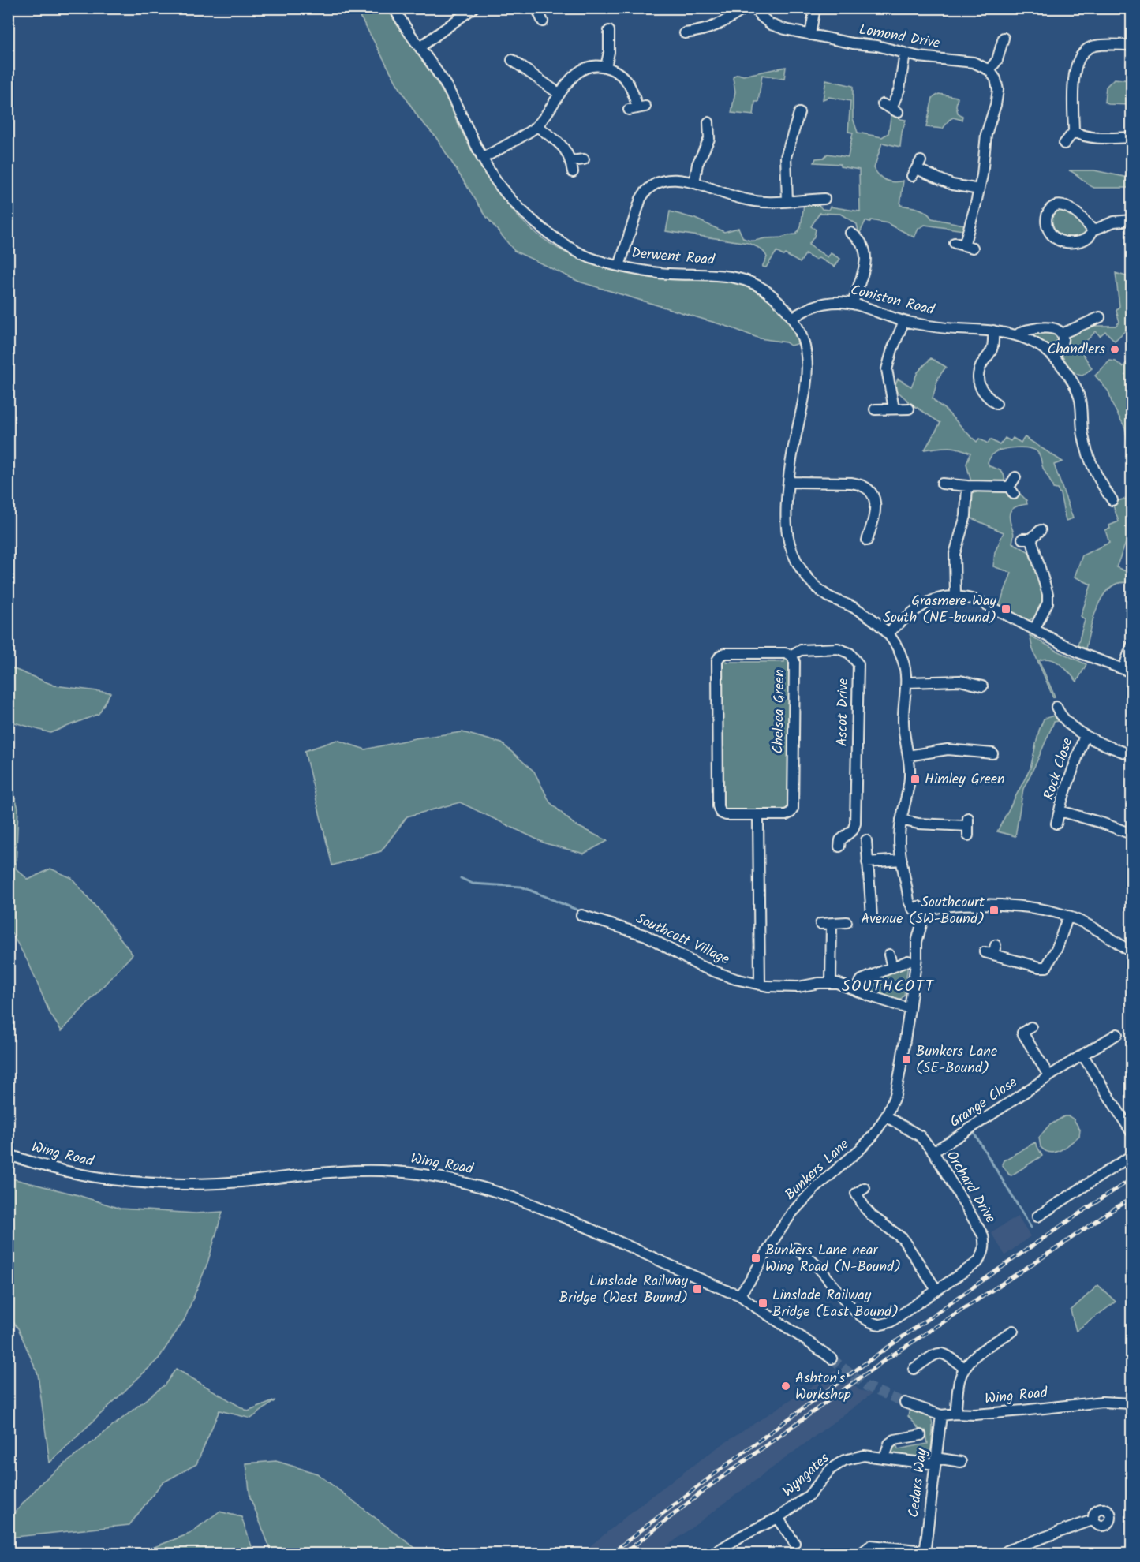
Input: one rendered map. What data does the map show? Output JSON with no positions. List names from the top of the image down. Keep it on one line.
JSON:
{"streets":{"street":["Lomond Drive","Derwent Road","Coniston Road","Chelsea Green","Ascot Drive","Rock Close","Southcott Village","Grange Close","Wing Road","Bunkers Lane","Orchard Drive","Wyngates","Cedars Way"]},"crossings":[["Derwent Road","Coniston Road"],["Chelsea Green","Ascot Drive"],["Grange Close","Orchard Drive"],["Wing Road","Bunkers Lane"],["Wing Road","Cedars Way"],["Bunkers Lane","Orchard Drive"],["Wyngates","Cedars Way"]],"districts":["SOUTHCOTT"],"places":{"other":["Chandlers","Ashton's Workshop"],"transit":["Grasmere Way South (NE-bound)","Himley Green","Southcourt Avenue (SW-Bound)","Bunkers Lane (SE-Bound)","Bunkers Lane near Wing Road (N-Bound)","Linslade Railway Bridge (West Bound)","Linslade Railway Bridge (East Bound)"]}}
